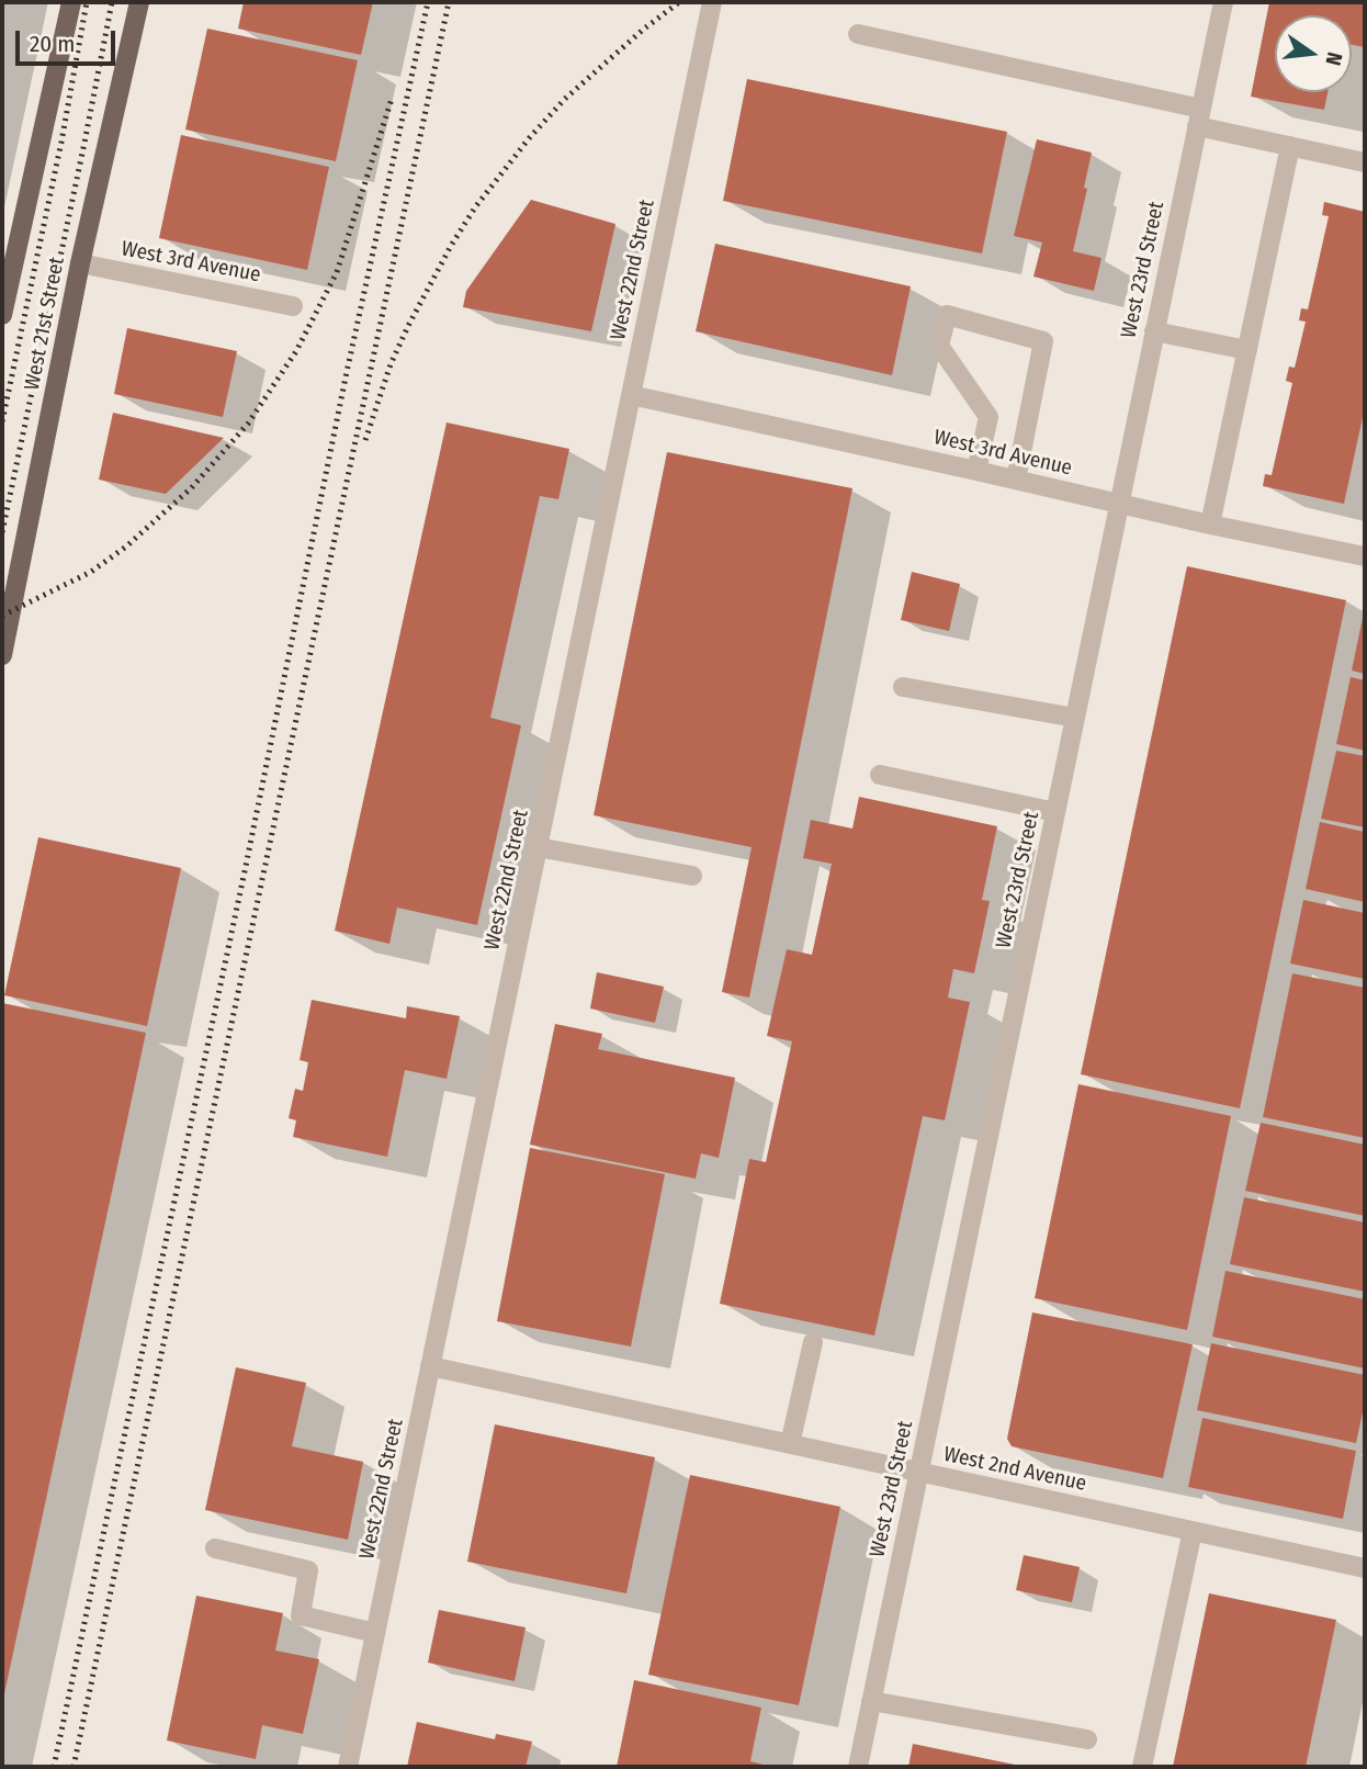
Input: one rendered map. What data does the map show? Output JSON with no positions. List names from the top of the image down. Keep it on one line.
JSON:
{"streets":{"main road":["West 21st Street"],"street":["West 3rd Avenue","West 22nd Street","West 23rd Street","West 2nd Avenue"]},"crossings":[["West 3rd Avenue","West 22nd Street"],["West 3rd Avenue","West 23rd Street"],["West 3rd Avenue","West 21st Street"],["West 22nd Street","West 2nd Avenue"],["West 23rd Street","West 2nd Avenue"]],"scale_bar":"20 m","north":"right"}
